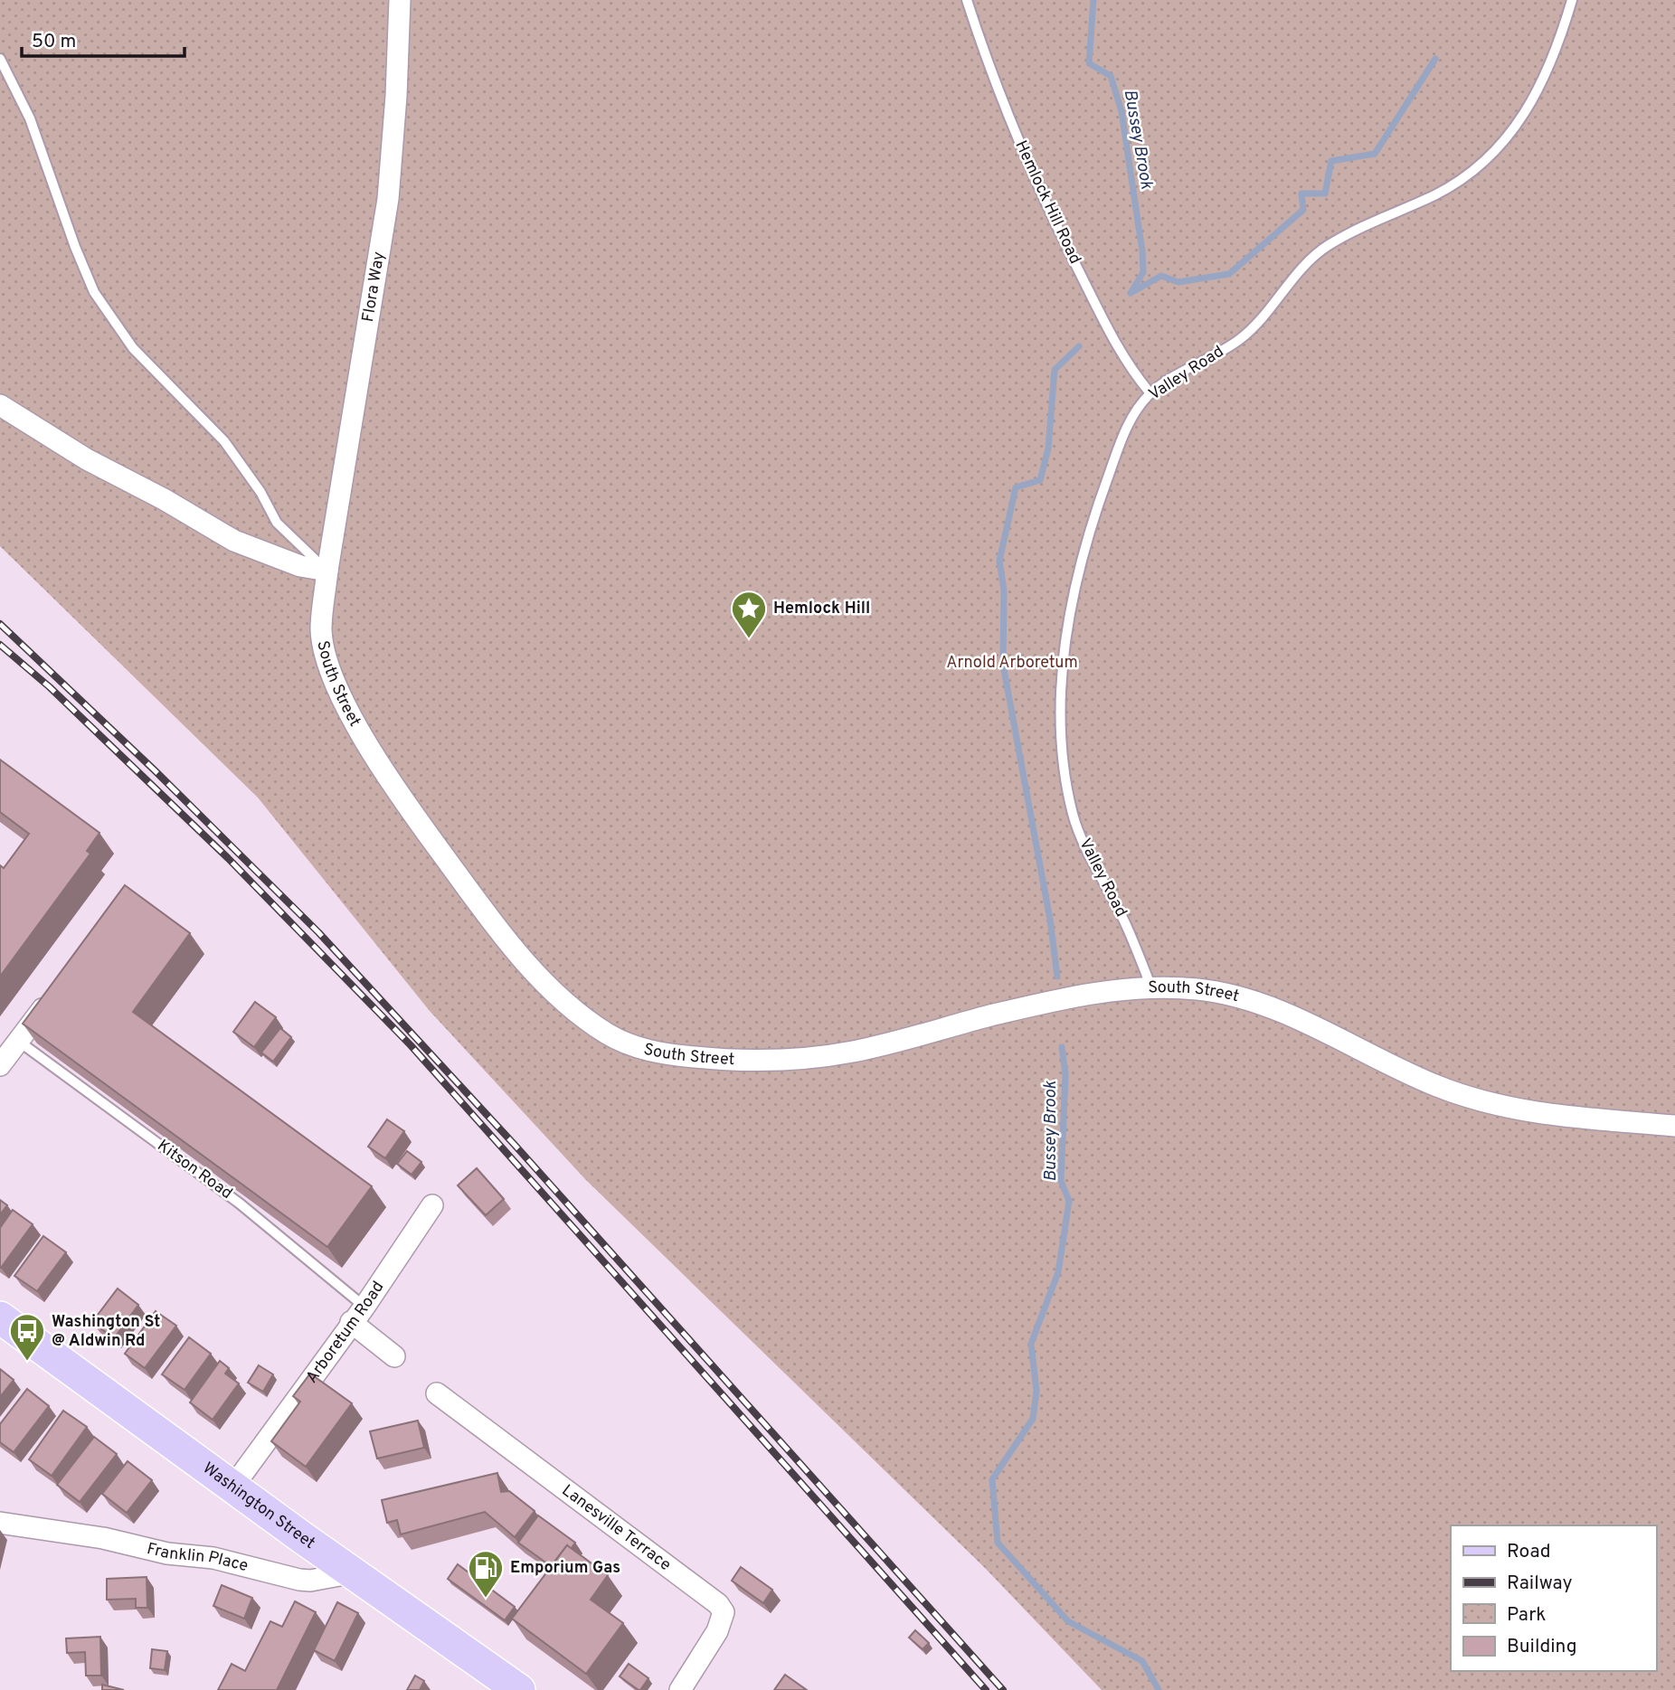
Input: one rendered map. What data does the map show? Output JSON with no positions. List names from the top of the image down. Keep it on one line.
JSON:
{"streets":{"main road":["Washington Street"],"street":["Flora Way","South Street","Arboretum Road","Lanesville Terrace","Franklin Place"],"lane":["Hemlock Hill Road","Valley Road","Kitson Road"]},"crossings":[["Hemlock Hill Road","Valley Road"],["Flora Way","South Street"],["Valley Road","South Street"],["Kitson Road","Arboretum Road"],["Arboretum Road","Washington Street"],["Washington Street","Franklin Place"]],"water":["Bussey Brook"],"parks":["Arnold Arboretum"],"places":{"place":["Hemlock Hill"],"bus stop":["Washington St @ Aldwin Rd"],"fuel station":["Emporium Gas"]},"legend":["Road","Railway","Park","Building"],"scale_bar":"50 m"}
